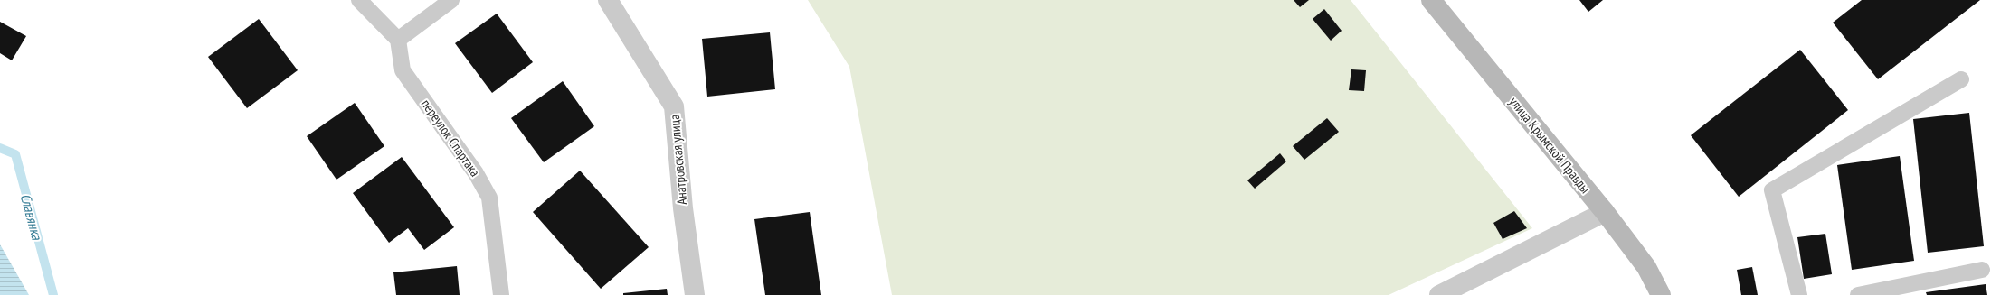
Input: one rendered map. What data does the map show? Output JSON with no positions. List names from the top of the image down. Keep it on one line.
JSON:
{"streets":{"street":["улица Крымской Правды","Анатровская улица"],"lane":["переулок Спартака"]},"water":["Славянка"]}
